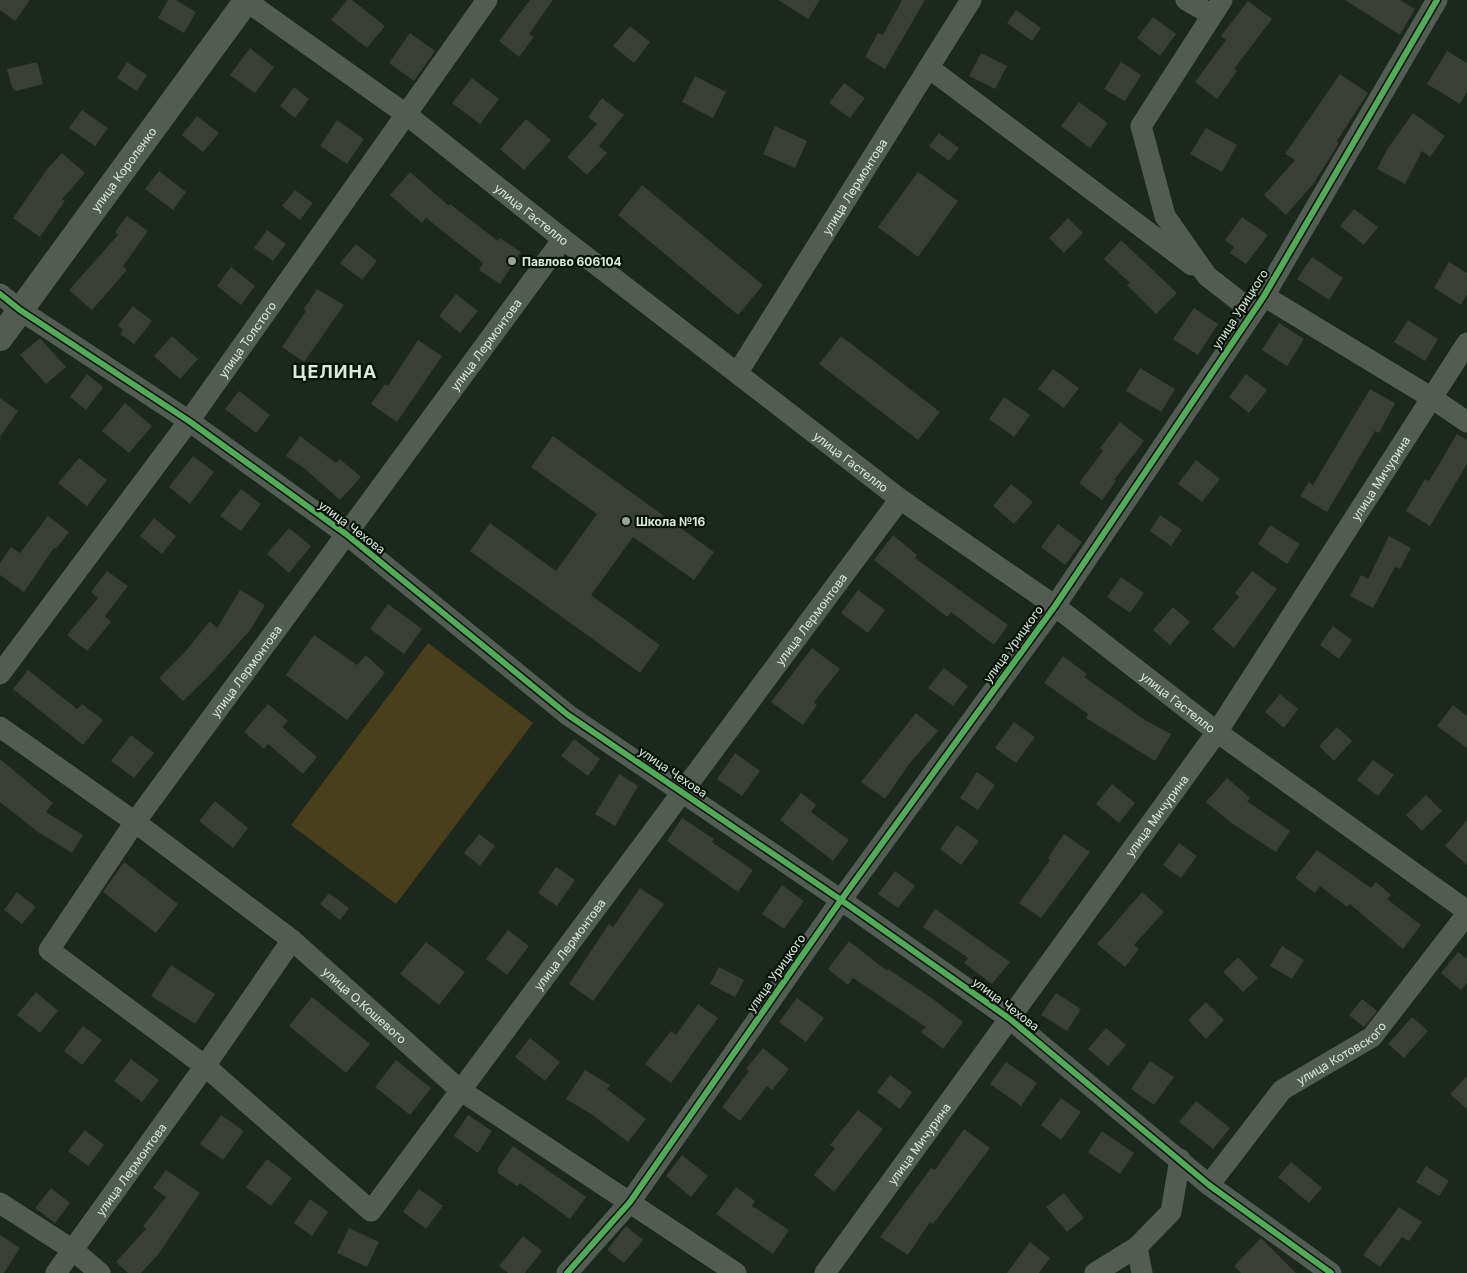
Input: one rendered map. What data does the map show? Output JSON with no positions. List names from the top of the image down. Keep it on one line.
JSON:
{"streets":{"street":["улица Короленко","улица Лермонтова","улица Гастелло","улица Урицкого","улица Толстого","улица Мичурина","улица Чехова","улица О.Кошевого","улица Котовского"]},"crossings":[["улица Короленко","улица Гастелло"],["улица Короленко","улица Чехова"],["улица Лермонтова","улица Гастелло"],["улица Лермонтова","улица Чехова"],["улица Лермонтова","улица О.Кошевого"],["улица Гастелло","улица Урицкого"],["улица Гастелло","улица Толстого"],["улица Гастелло","улица Мичурина"],["улица Гастелло","улица Котовского"],["улица Урицкого","улица Чехова"],["улица Урицкого","улица О.Кошевого"],["улица Толстого","улица Чехова"],["улица Мичурина","улица Чехова"],["улица Чехова","улица Котовского"]],"districts":["ЦЕЛИНА"],"places":["Павлово 606104","Школа №16"]}
